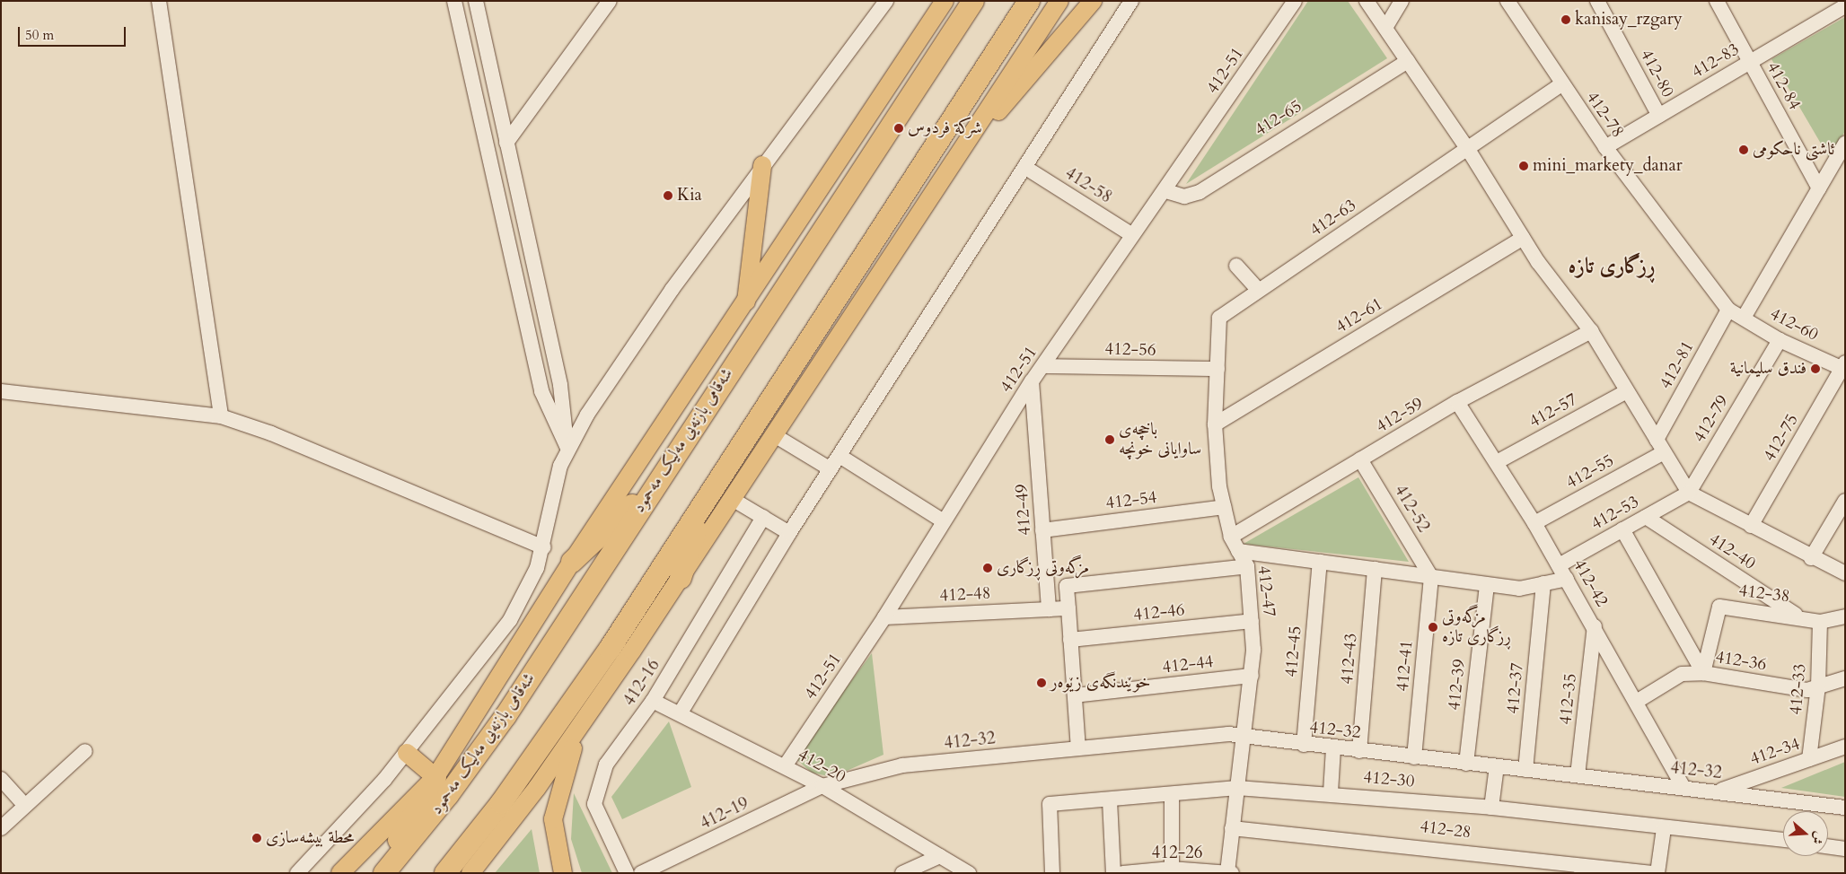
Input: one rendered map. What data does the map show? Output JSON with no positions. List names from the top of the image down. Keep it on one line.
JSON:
{"streets":{"highway":["شەقامی بازنەیی مەلیک مەحمود"],"street":["412-83","412-51","412-80","412-84","412-78","412-65","412-58","412-63","412-61","412-60","412-56","412-81","412-57","412-59","412-79","412-75","412-55","412-54","412-52","412-49","412-53","412-40","412-42","412-47","412-38","412-48","412-46","412-45","412-43","412-36","412-44","412-41","412-16","412-39","412-37","412-33","412-35","412-32","412-34","412-20","412-30","412-19","412-28","412-26"]},"crossings":[["412-83","412-80"],["412-83","412-84"],["412-83","412-78"],["412-51","412-65"],["412-51","412-58"],["412-51","412-56"],["412-51","412-49"],["412-51","412-48"],["412-51","412-20"],["412-78","412-60"],["412-78","412-81"],["412-63","412-47"],["412-61","412-47"],["412-60","412-81"],["412-60","412-79"],["412-60","412-75"],["412-56","412-47"],["412-81","412-55"],["412-57","412-42"],["412-59","412-52"],["412-59","412-42"],["412-59","412-47"],["412-79","412-53"],["412-55","412-42"],["412-54","412-49"],["412-54","412-47"],["412-52","412-41"],["412-49","412-48"],["412-53","412-40"],["412-53","412-42"],["412-40","412-38"],["412-42","412-36"],["412-42","412-35"],["412-42","412-32"],["412-47","412-46"],["412-47","412-44"],["412-47","412-32"],["412-47","412-30"],["412-47","412-28"],["412-47","412-26"],["412-38","412-36"],["412-38","412-33"],["412-45","412-32"],["412-43","412-32"],["412-36","412-33"],["412-41","412-32"],["412-16","412-20"],["412-39","412-32"],["412-37","412-32"],["412-33","412-34"],["412-35","412-32"],["412-32","412-34"],["412-32","412-20"],["412-32","412-19"],["412-20","412-19"]],"districts":["ڕزگاری تازە"],"places":["kanisay_rzgary","شركة فردوس","ئاشتی ناحکومی","mini_markety_danar","Kia","فندق سليمانية","باخچەی ساوایانی خونچە","مزگەوتی ڕزگاری","مزگەوتی ڕزگاری تازە","خوێندنگەی زێوەر","محطة بیشەسازی"],"scale_bar":"50 m","north":"right"}
